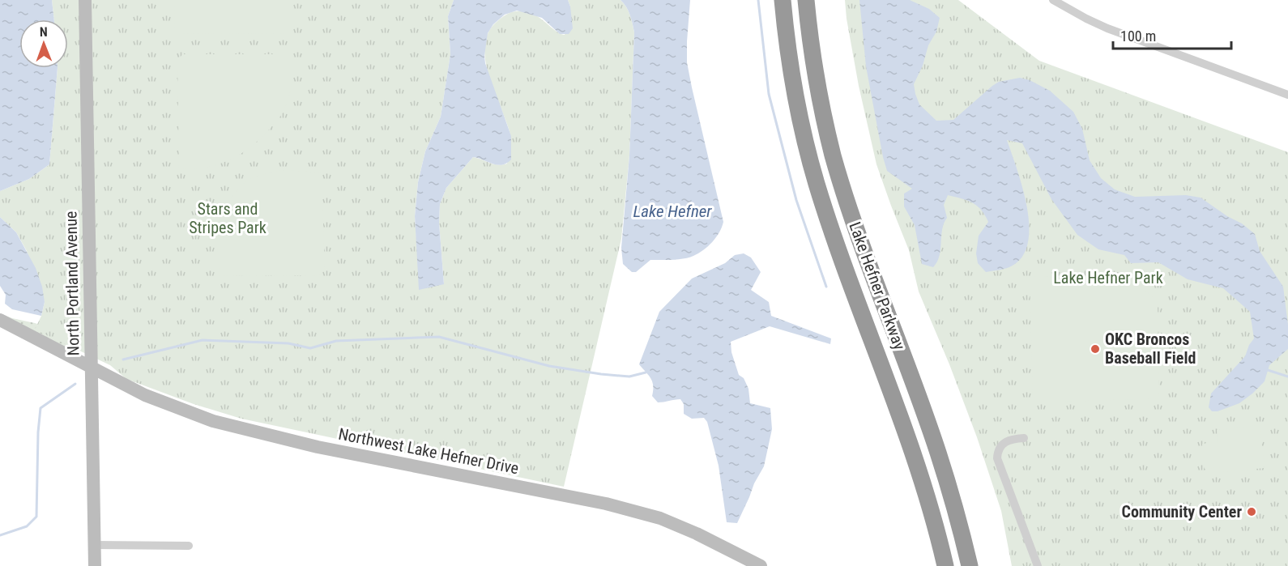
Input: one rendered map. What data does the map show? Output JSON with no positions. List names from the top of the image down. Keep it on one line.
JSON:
{"streets":{"highway":["Lake Hefner Parkway"],"street":["North Portland Avenue","Northwest Lake Hefner Drive"]},"crossings":[["North Portland Avenue","Northwest Lake Hefner Drive"]],"water":["Lake Hefner"],"parks":["Stars and Stripes Park","Lake Hefner Park"],"places":["OKC Broncos Baseball Field","Community Center"],"scale_bar":"100 m","north":"top"}
